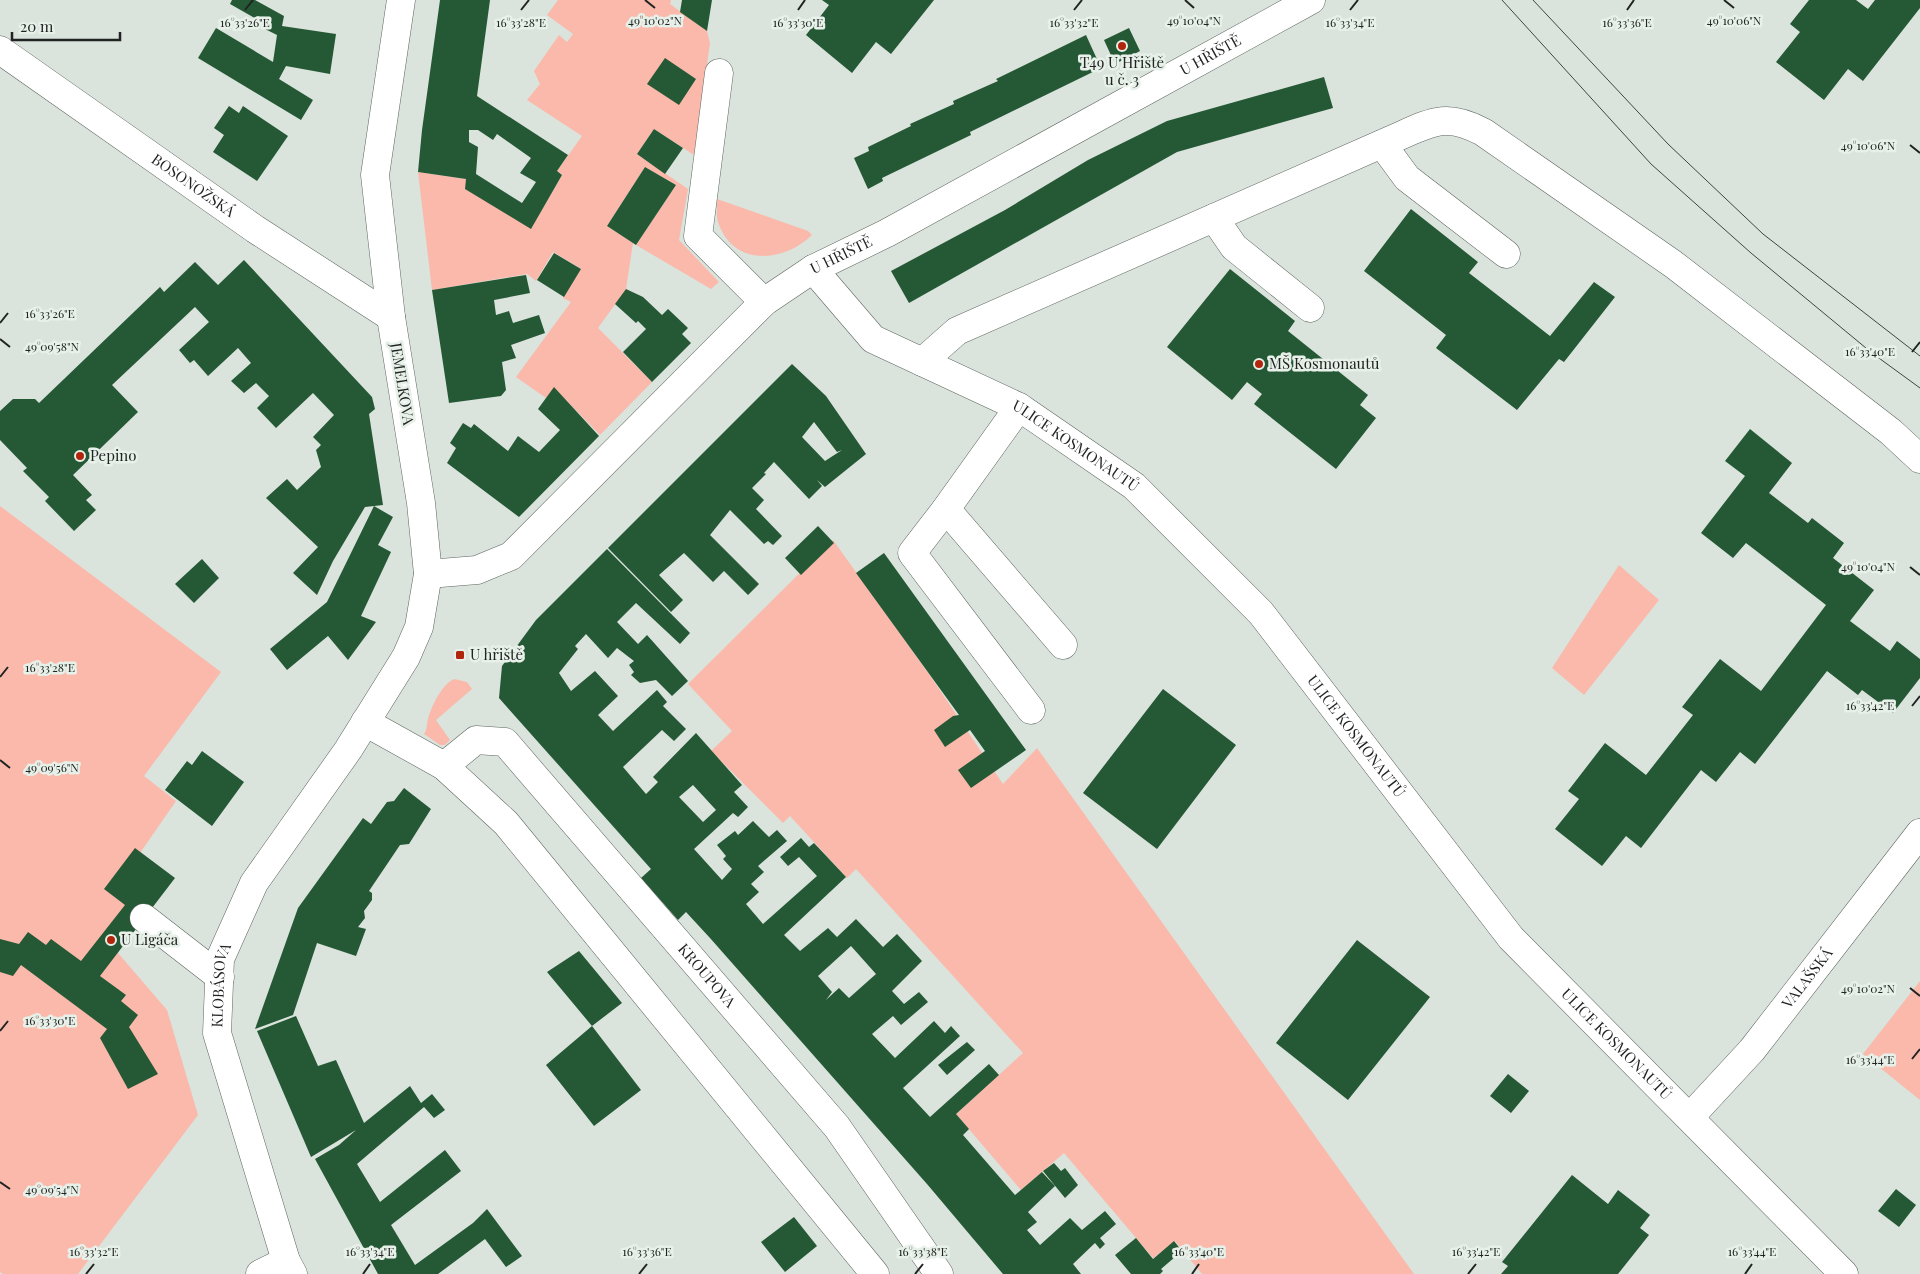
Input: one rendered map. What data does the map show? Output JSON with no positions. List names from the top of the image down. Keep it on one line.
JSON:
{"streets":{"street":["U HŘIŠTĚ","BOSONOŽSKÁ","JEMELKOVA","ULICE KOSMONAUTŮ","KROUPOVA","VALAŠSKÁ","KLOBÁSOVA"]},"crossings":[["U HŘIŠTĚ","JEMELKOVA"],["U HŘIŠTĚ","ULICE KOSMONAUTŮ"],["BOSONOŽSKÁ","JEMELKOVA"],["JEMELKOVA","KLOBÁSOVA"],["ULICE KOSMONAUTŮ","VALAŠSKÁ"]],"places":{"other":["T49 U Hřiště u č. 3","MŠ Kosmonautů","Pepino","U Ligáča"],"transit":["U hřiště"]},"scale_bar":"20 m","coordinates":["49°10'06\"N","49°10'02\"N","49°10'04\"N","16°33'28\"E","16°33'30\"E","16°33'32\"E","16°33'34\"E","16°33'36\"E","16°33'26\"E","49°09'58\"N","16°33'40\"E","16°33'42\"E","49°09'56\"N","16°33'44\"E","49°09'54\"N","16°33'38\"E"]}
